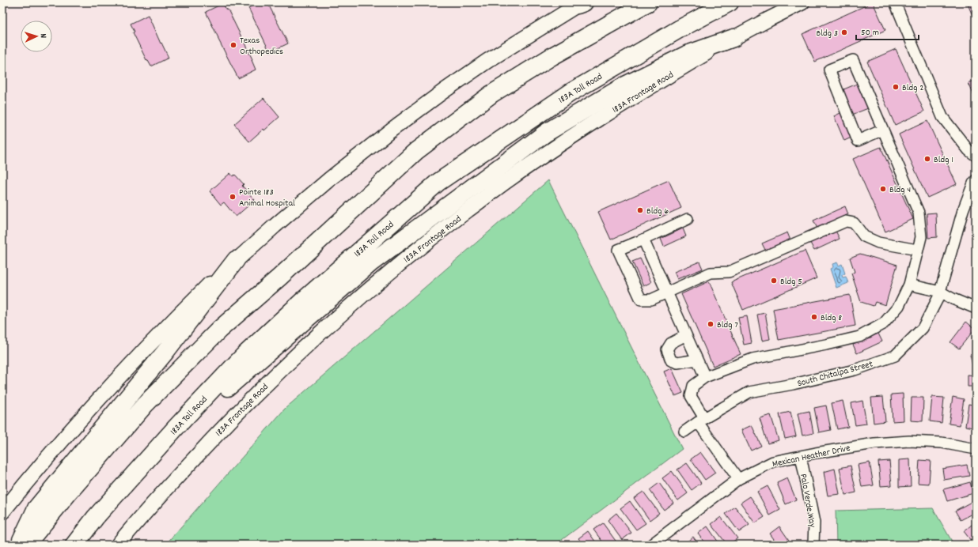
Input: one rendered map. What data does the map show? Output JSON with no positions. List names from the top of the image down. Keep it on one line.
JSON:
{"streets":{"highway":["183A Toll Road"],"main road":["183A Frontage Road"],"street":["South Chitalpa Street","Mexican Heather Drive","Palo Verde Way"]},"crossings":[["Mexican Heather Drive","Palo Verde Way"]],"places":["Bldg 3","Texas Orthopedics","Bldg 2","Bldg 1","Bldg 4","Pointe 183 Animal Hospital","Bldg 6","Bldg 5","Bldg 8","Bldg 7"],"scale_bar":"50 m","north":"right"}
